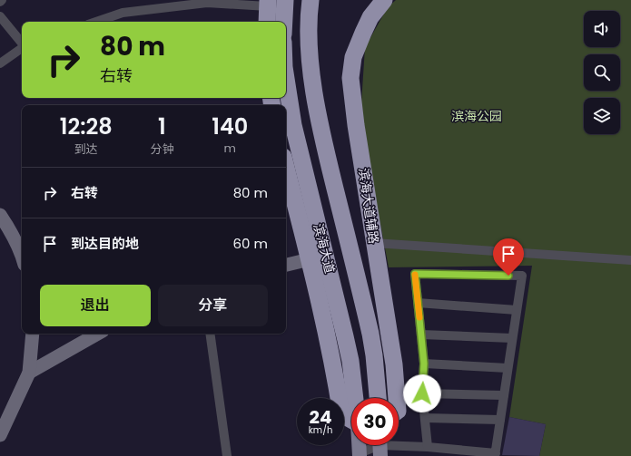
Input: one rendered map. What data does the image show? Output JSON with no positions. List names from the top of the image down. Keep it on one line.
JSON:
{"streets":{"highway":["滨海大道辅路","滨海大道"]},"parks":["滨海公园"],"page":{"turn":["80 m","右转"],"eta":["12:28","到达","1","分钟","140","m"],"list":[{"name":"右转","value":"80 m"},{"name":"到达目的地","value":"60 m"}],"buttons":["退出","分享"],"speed":"24 km/h","limit":"30"}}
